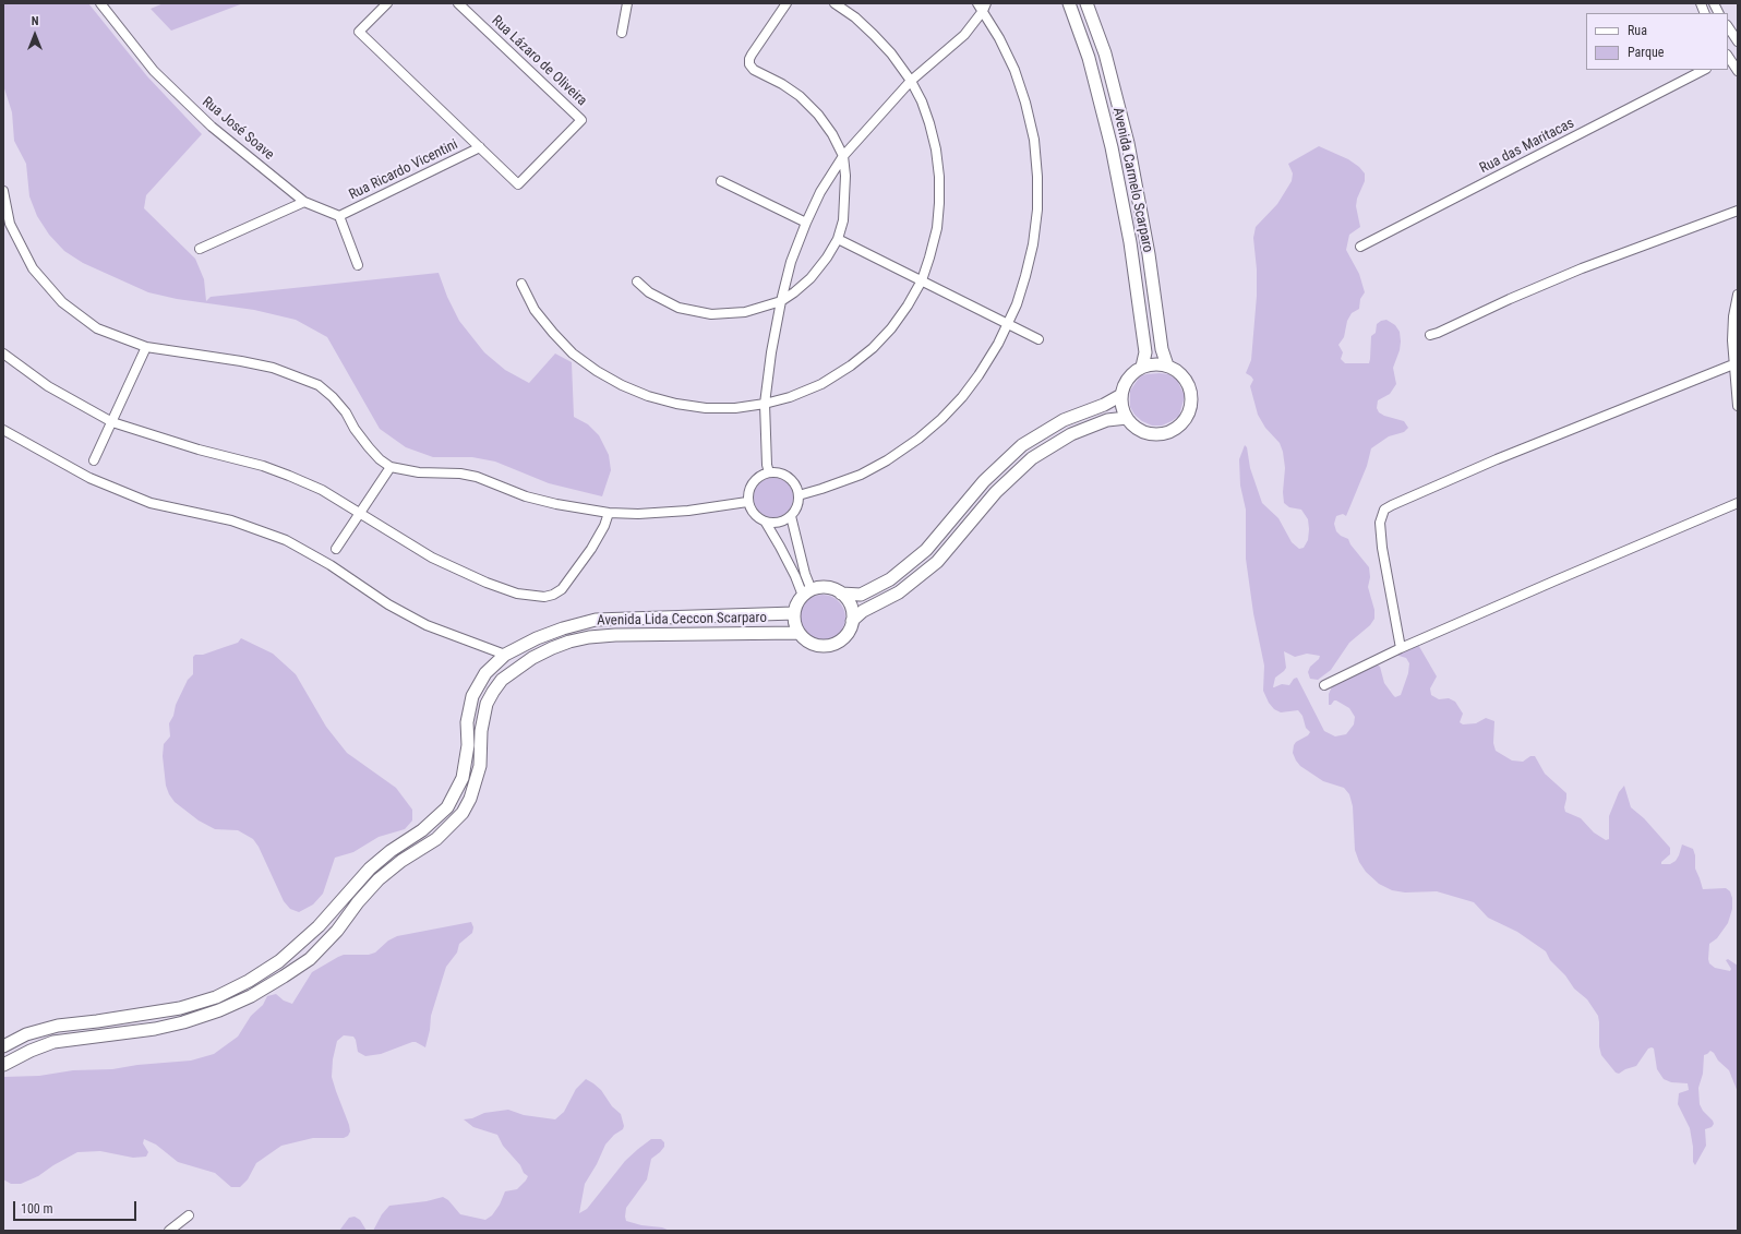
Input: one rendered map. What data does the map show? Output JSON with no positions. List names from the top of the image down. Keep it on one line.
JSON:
{"streets":{"main road":["Avenida Carmelo Scarparo","Avenida Lida Ceccon Scarparo"],"street":["Rua Lázaro de Oliveira","Rua José Soave","Rua das Maritacas","Rua Ricardo Vicentini"]},"crossings":[["Rua Lázaro de Oliveira","Rua Ricardo Vicentini"],["Rua José Soave","Rua Ricardo Vicentini"]],"legend":["Rua","Parque"],"scale_bar":"100 m","north":"top"}
